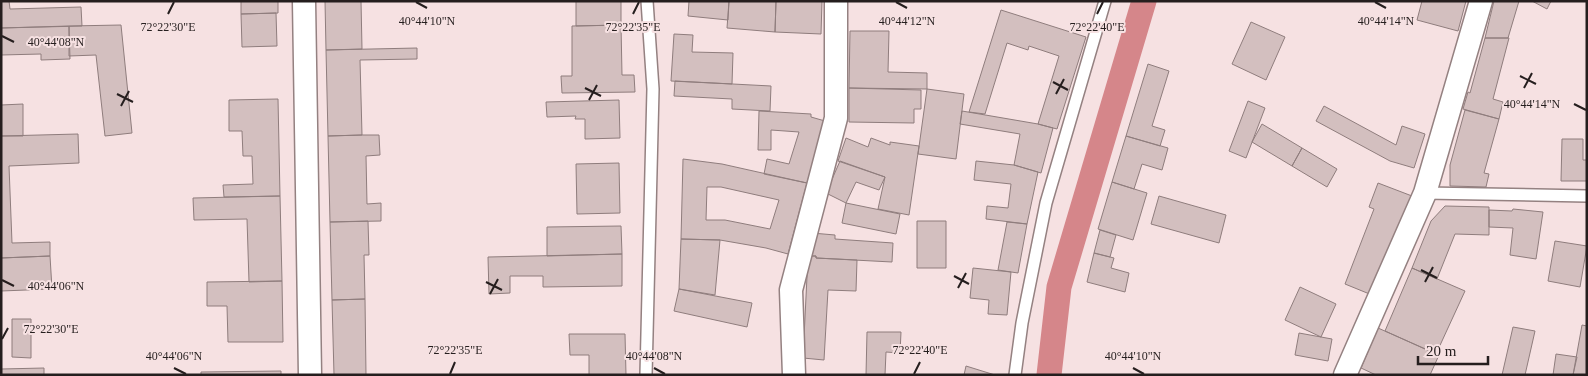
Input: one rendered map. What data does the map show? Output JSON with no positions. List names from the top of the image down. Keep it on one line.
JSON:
{"scale_bar":"20 m","coordinates":["40°44'10\"N","40°44'12\"N","40°44'14\"N","72°22'30\"E","72°22'35\"E","72°22'40\"E","40°44'08\"N","40°44'06\"N"]}
